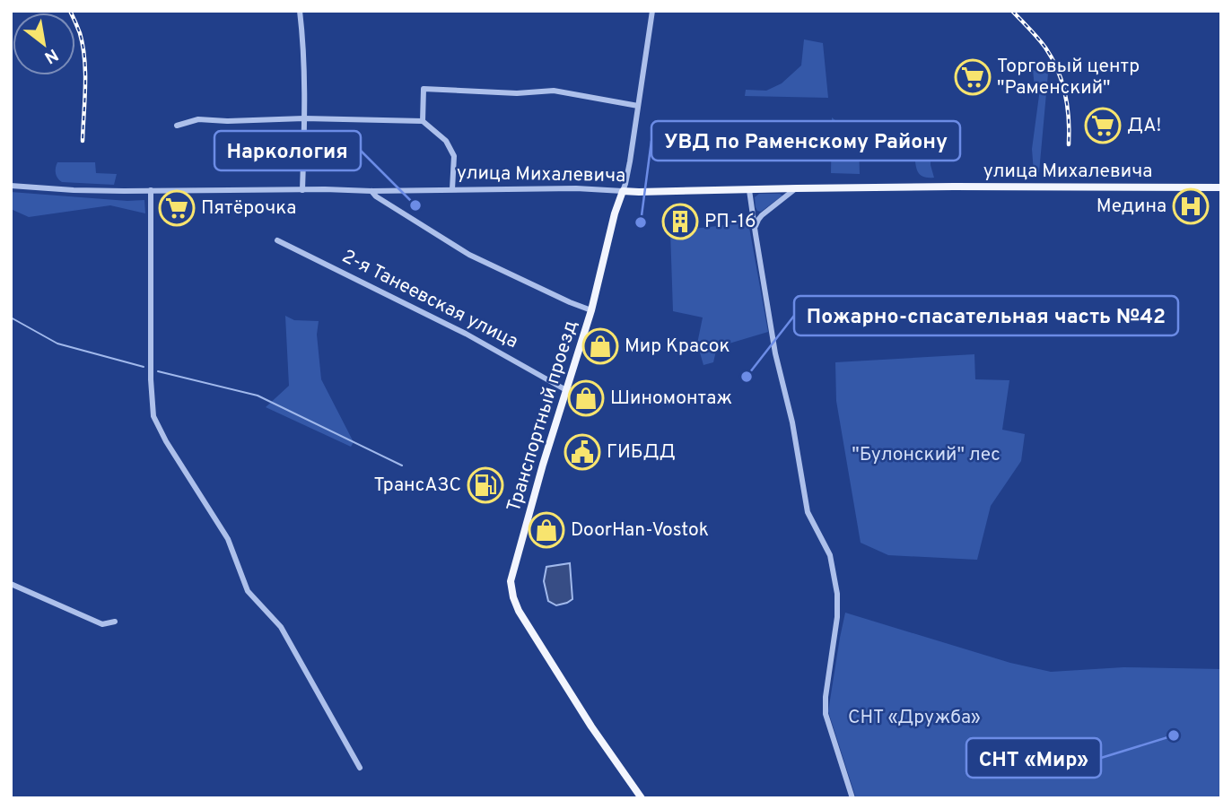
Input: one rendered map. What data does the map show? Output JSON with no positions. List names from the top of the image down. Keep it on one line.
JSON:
{"streets":{"main road":["улица Михалевича","Транспортный проезд"],"street":["2-я Танеевская улица"]},"crossings":[["улица Михалевича","Транспортный проезд"],["2-я Танеевская улица","Транспортный проезд"]],"parks":["\"Булонский\" лес","СНТ «Дружба»"],"places":{"supermarket":["Торговый центр \"Раменский\"","ДА!","Пятёрочка"],"other":["Наркология","УВД по Раменскому Району","Пожарно-спасательная часть №42","СНТ «Мир»"],"hospital":["Медина"],"building":["РП-16"],"shop":["Мир Красок","Шиномонтаж","DoorHan-Vostok"],"public building":["ГИБДД"],"fuel station":["ТрансАЗС"]},"north":"bottom right"}
